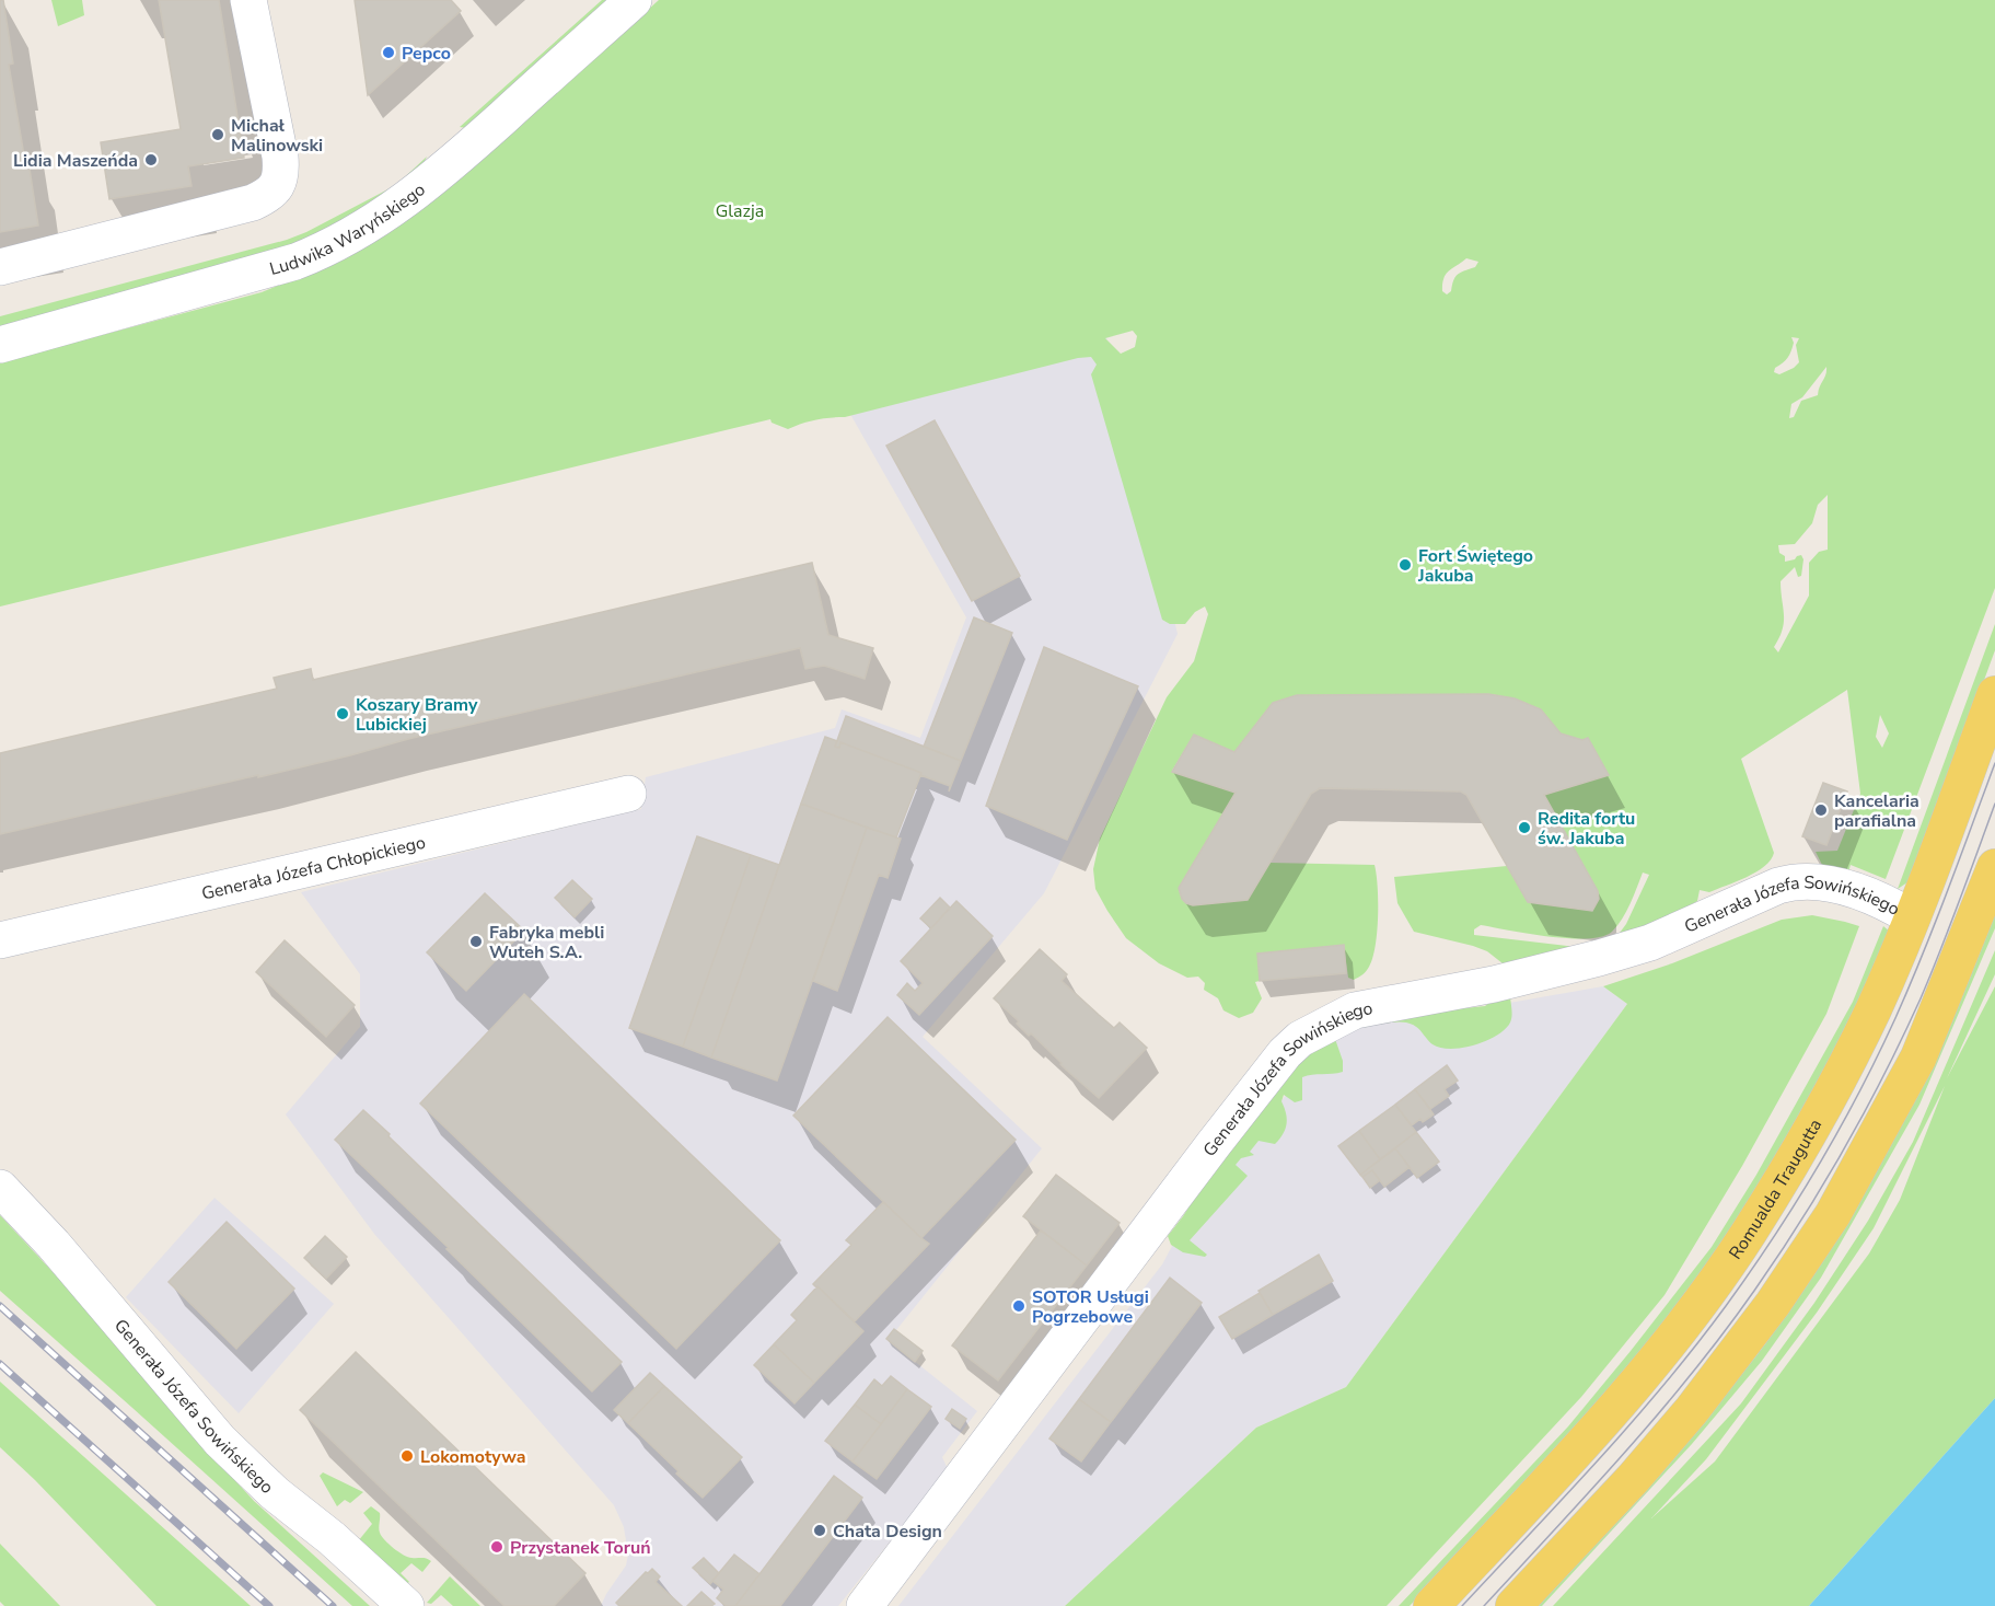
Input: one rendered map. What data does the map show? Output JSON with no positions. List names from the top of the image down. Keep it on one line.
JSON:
{"streets":{"main road":["Romualda Traugutta"],"street":["Ludwika Waryńskiego","Generała Józefa Chłopickiego","Generała Józefa Sowińskiego"]},"crossings":[["Generała Józefa Sowińskiego","Romualda Traugutta"]],"parks":["Glazja"],"places":["Pepco","Michał Malinowski","Lidia Maszeńda","Fort Świętego Jakuba","Koszary Bramy Lubickiej","Kancelaria parafialna","Redita fortu św. Jakuba","Fabryka mebli Wuteh S.A.","SOTOR Usługi Pogrzebowe","Lokomotywa","Chata Design","Przystanek Toruń"]}
